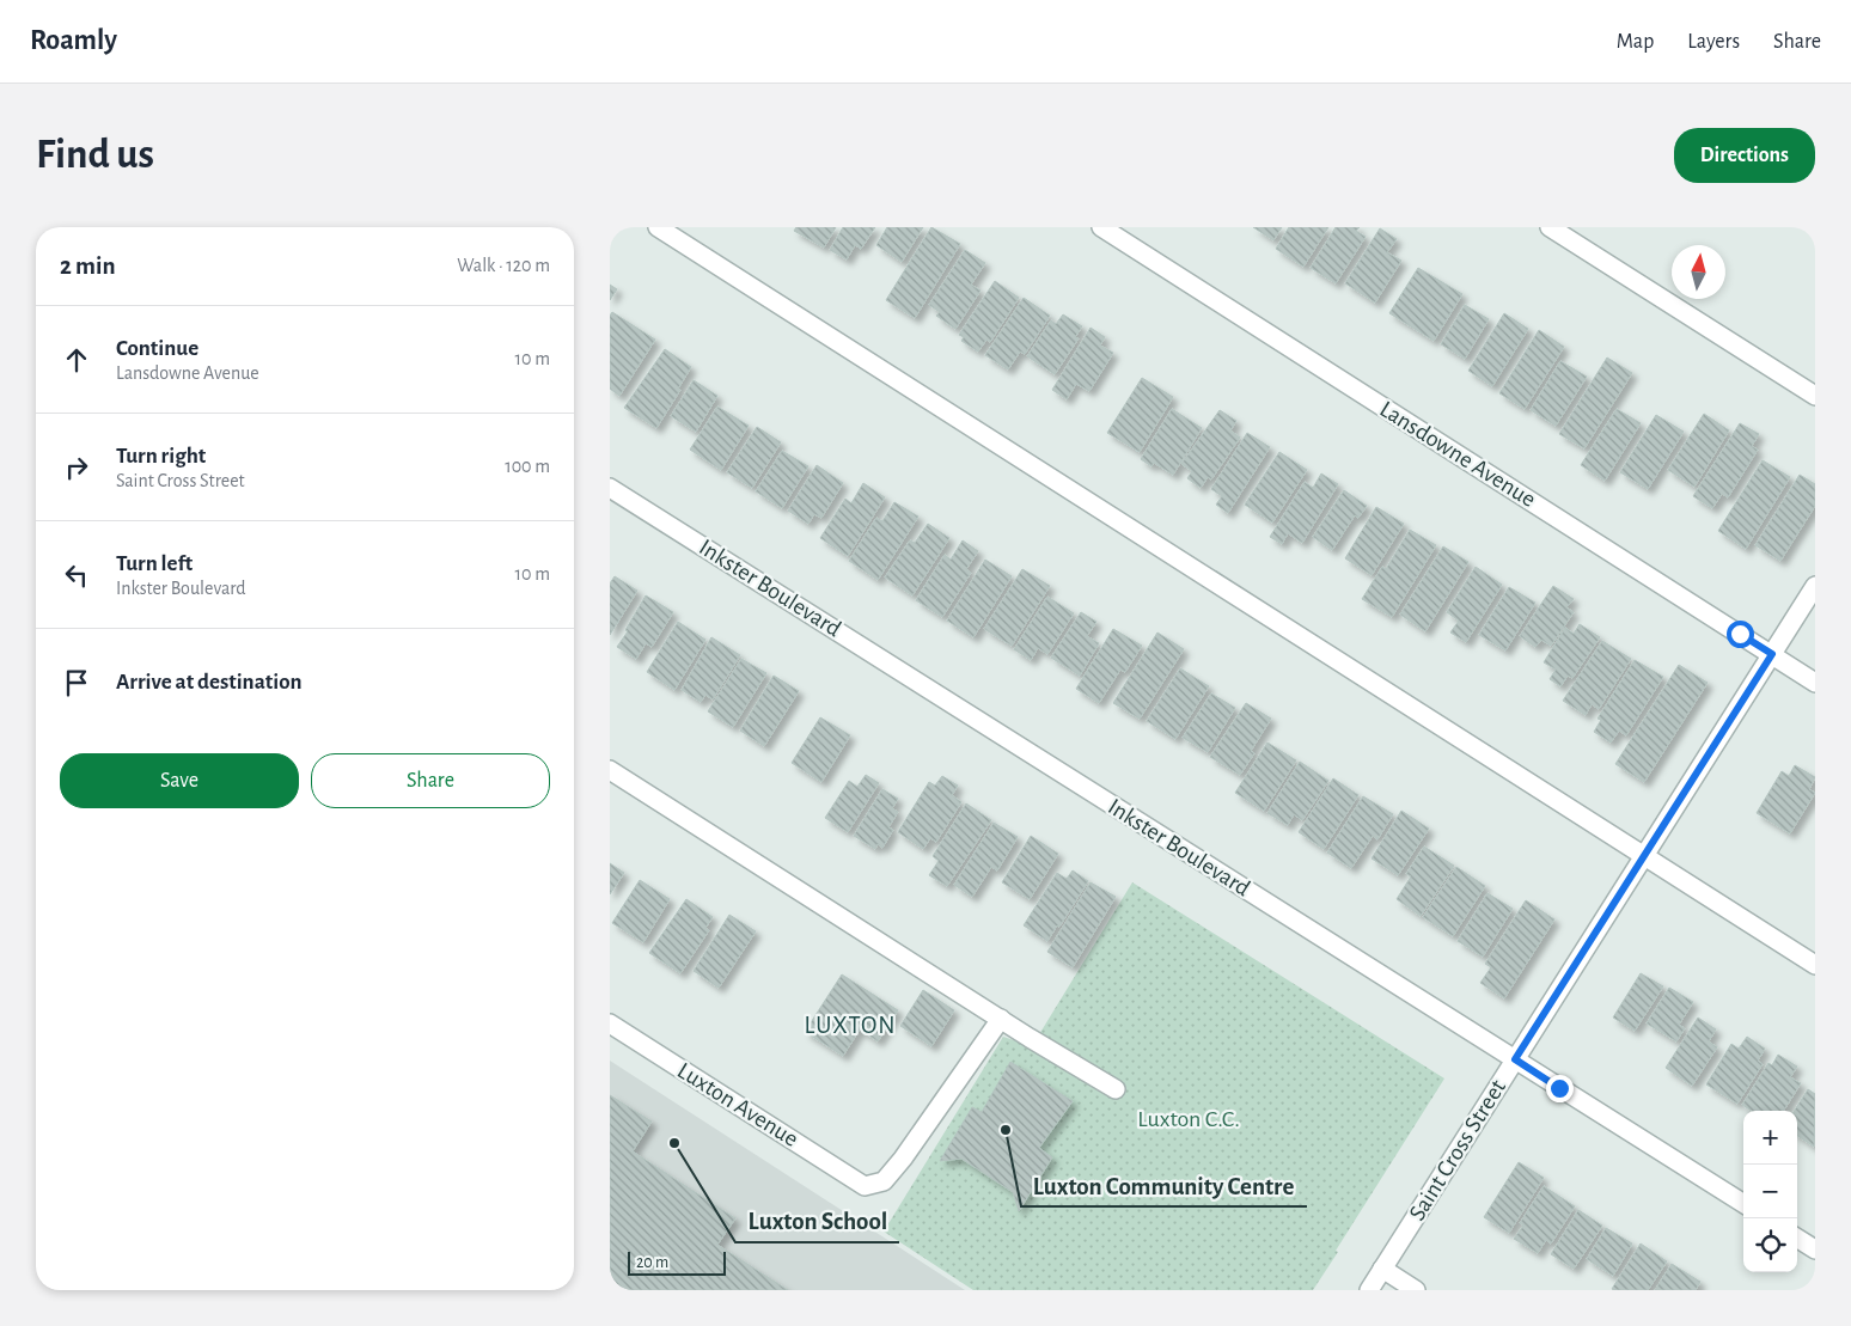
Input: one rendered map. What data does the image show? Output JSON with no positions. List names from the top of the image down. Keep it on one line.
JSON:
{"streets":{"street":["Lansdowne Avenue","Inkster Boulevard","Luxton Avenue","Saint Cross Street"]},"crossings":[["Lansdowne Avenue","Saint Cross Street"],["Inkster Boulevard","Saint Cross Street"]],"districts":["LUXTON"],"parks":["Luxton C.C."],"places":["Luxton Community Centre","Luxton School"],"scale_bar":"20 m","north":"top","page":{"header":"Roamly","nav":["Map","Layers","Share"],"buttons":["Directions",["Save","Share"]],"title":"Find us","heading":["2 min","Walk · 120 m"],"list":[["Continue","Lansdowne Avenue","10 m"],["Turn right","Saint Cross Street","100 m"],["Turn left","Inkster Boulevard","10 m"],"Arrive at destination"],"map_buttons":["+","−"],"scale":"20 m"}}
